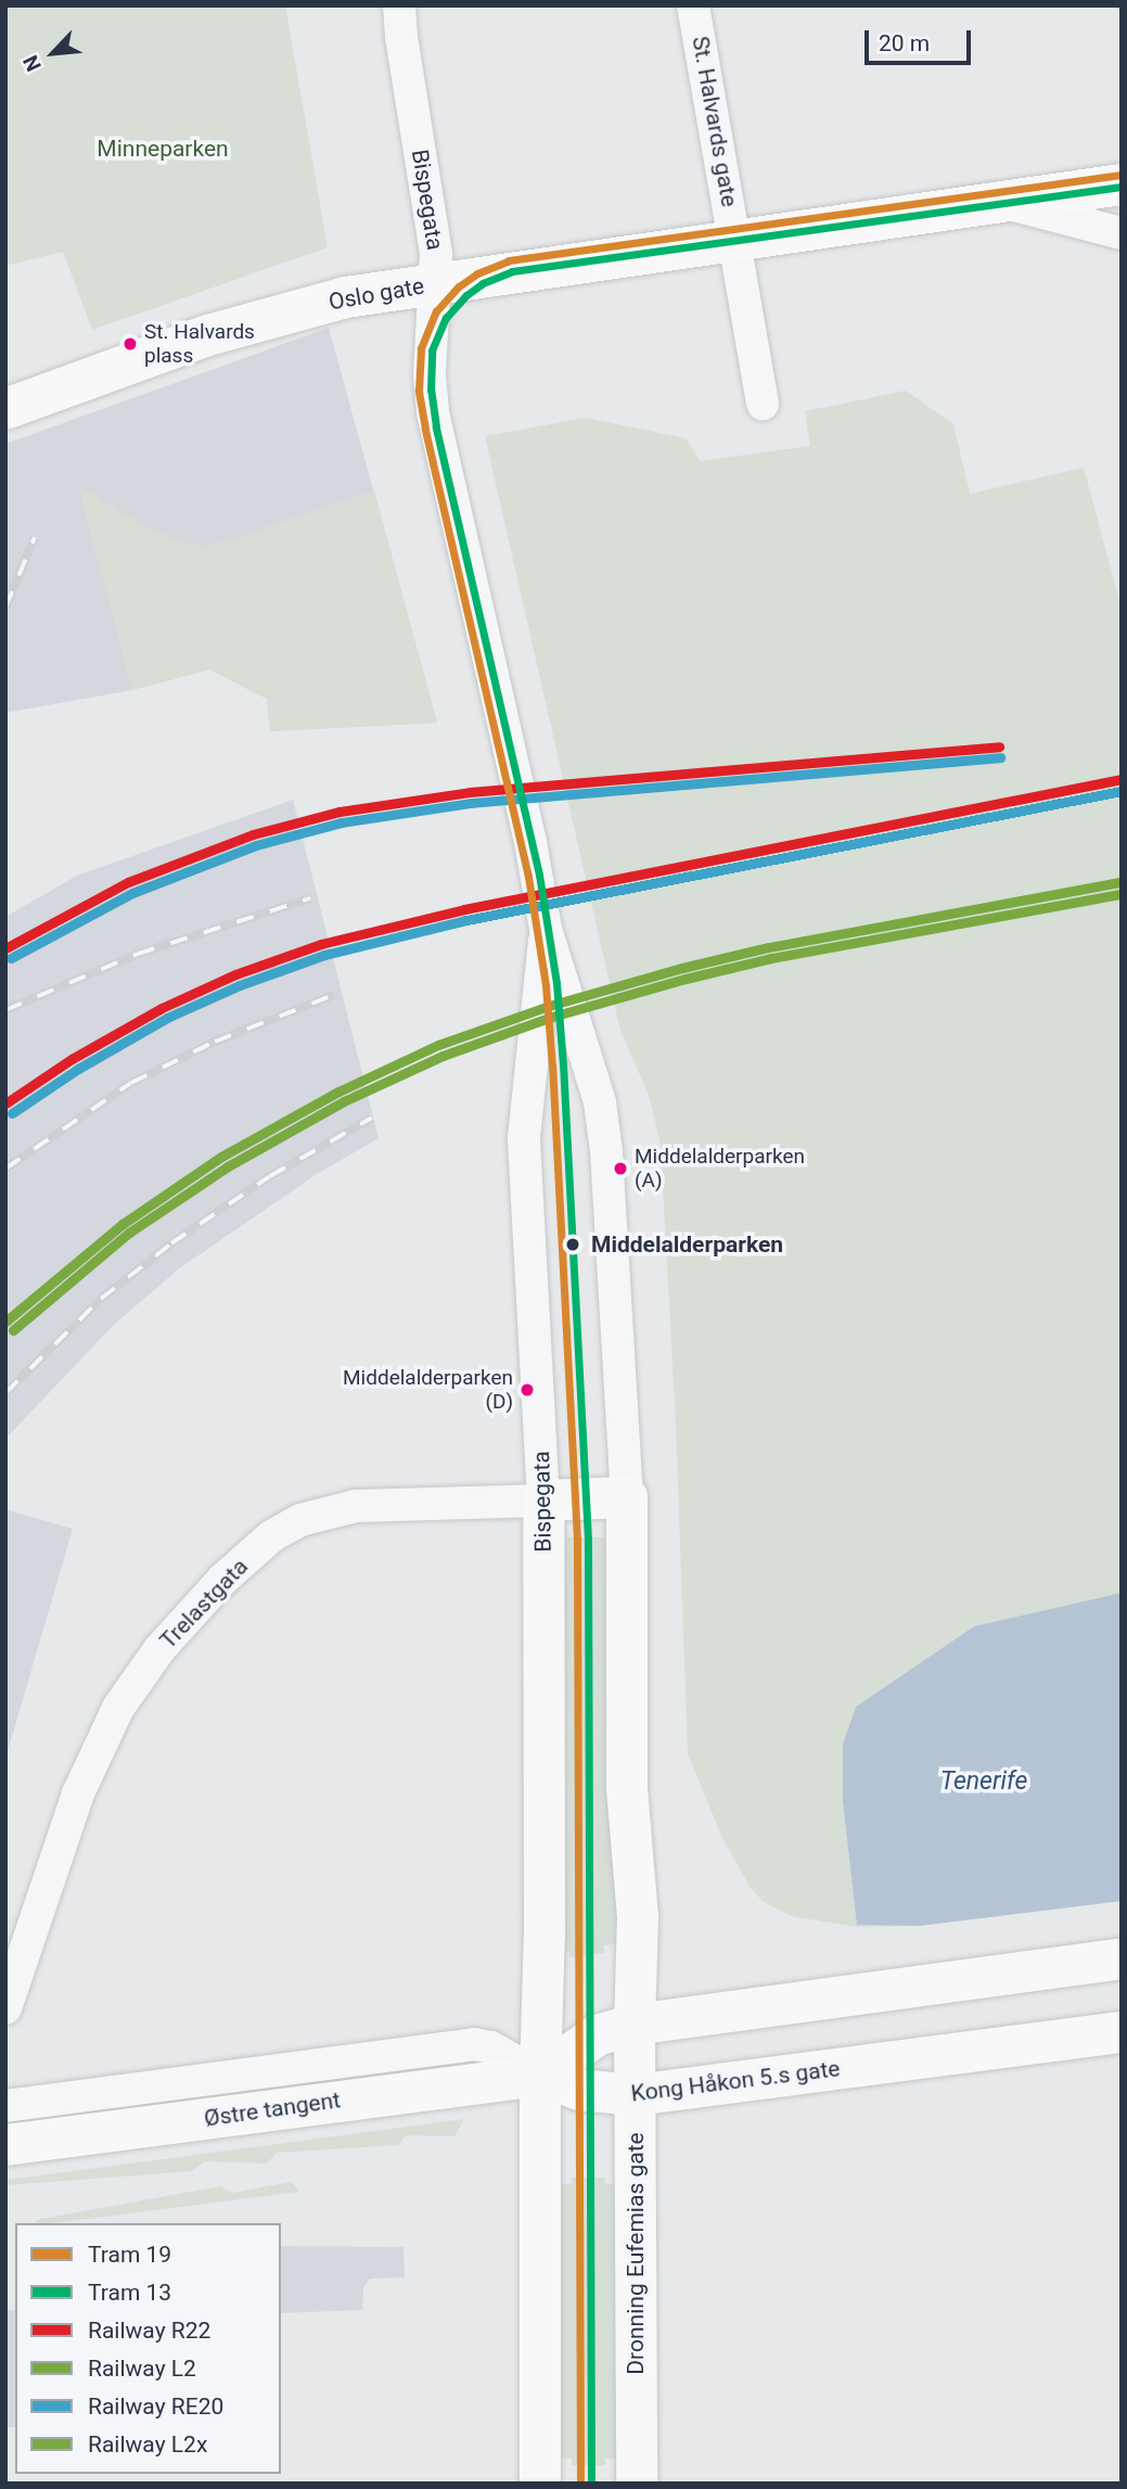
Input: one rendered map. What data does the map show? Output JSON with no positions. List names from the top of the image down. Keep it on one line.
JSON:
{"streets":{"main road":["Bispegata","Oslo gate","Trelastgata","Kong Håkon 5.s gate","Østre tangent","Dronning Eufemias gate"],"street":["St. Halvards gate"]},"crossings":[["St. Halvards gate","Oslo gate"],["Bispegata","Oslo gate"],["Bispegata","Trelastgata"],["Bispegata","Kong Håkon 5.s gate"],["Bispegata","Østre tangent"],["Bispegata","Dronning Eufemias gate"],["Kong Håkon 5.s gate","Østre tangent"],["Kong Håkon 5.s gate","Dronning Eufemias gate"]],"water":["Tenerife"],"parks":["Minneparken"],"places":["St. Halvards plass","Middelalderparken (A)","Middelalderparken","Middelalderparken (D)"],"lines":["tram line 19","tram line 13","rail line R22","rail line RE20","rail line L2","rail line L2x"],"legend":["Tram 19","Tram 13","Railway R22","Railway L2","Railway RE20","Railway L2x"],"scale_bar":"20 m","north":"bottom left"}
